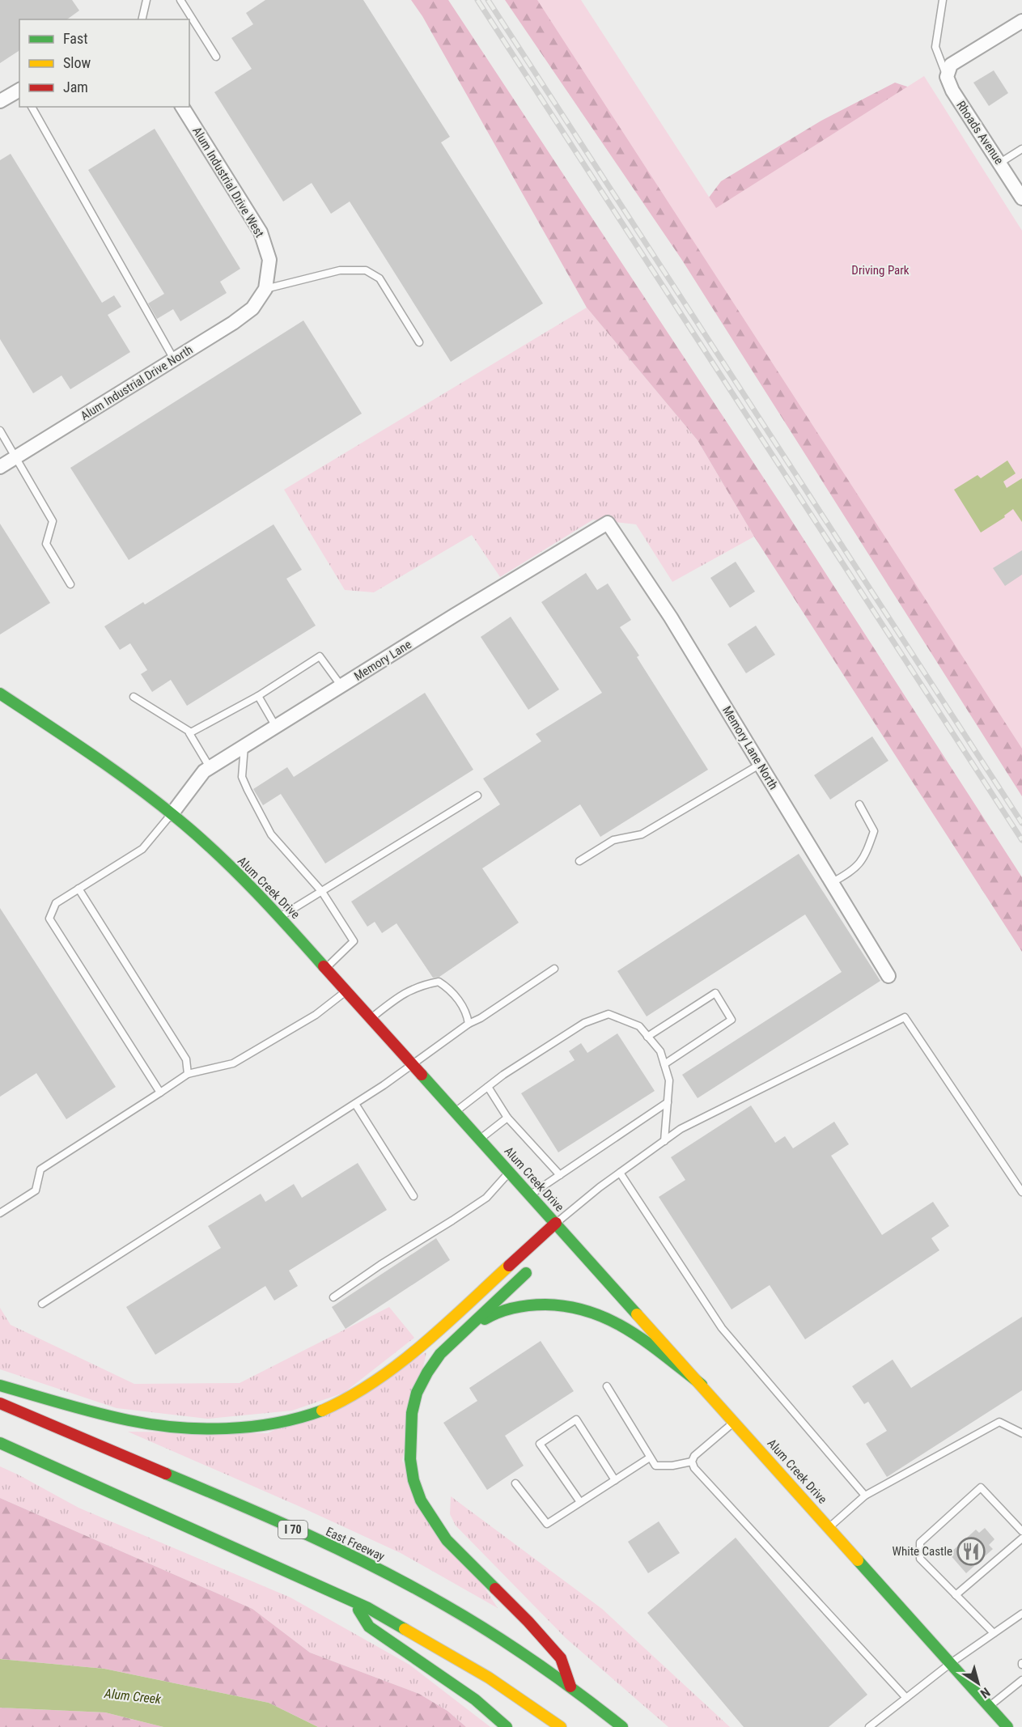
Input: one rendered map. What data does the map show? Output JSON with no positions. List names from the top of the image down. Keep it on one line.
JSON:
{"streets":{"main road":["Alum Creek Drive","I 70","East Freeway"],"street":["Rhoads Avenue","Alum Industrial Drive West","Alum Industrial Drive North","Memory Lane","Memory Lane North"]},"crossings":[["Alum Industrial Drive West","Alum Industrial Drive North"],["Memory Lane","Memory Lane North"],["Memory Lane","Alum Creek Drive"]],"water":["Alum Creek"],"parks":["Driving Park"],"places":{"restaurant":["White Castle"]},"legend":["Fast","Slow","Jam"],"north":"bottom right"}
